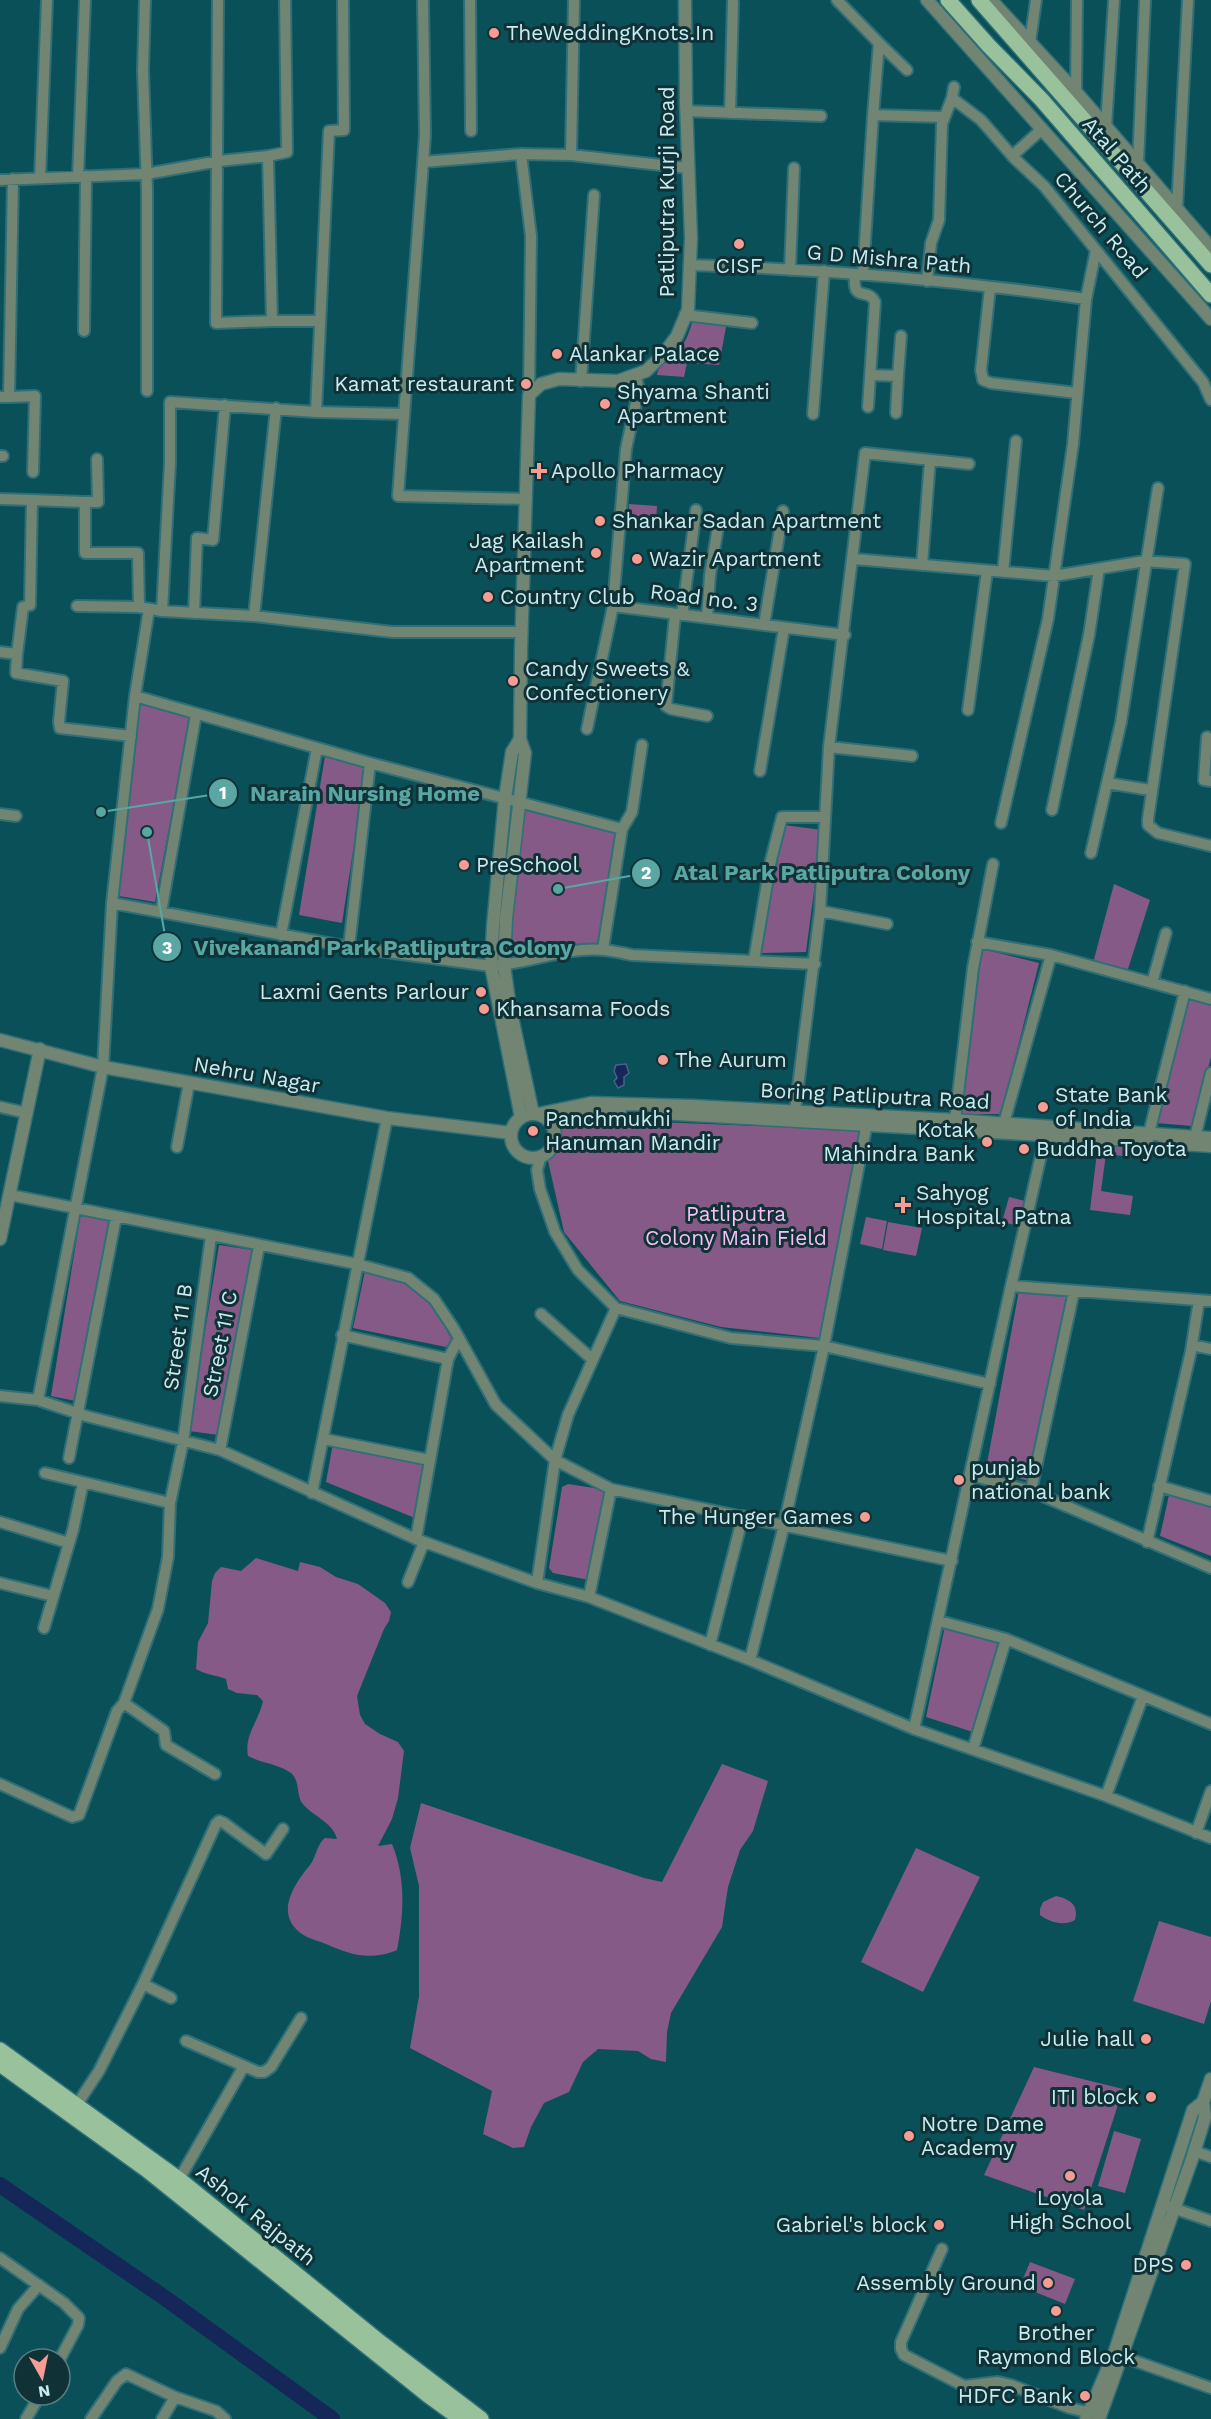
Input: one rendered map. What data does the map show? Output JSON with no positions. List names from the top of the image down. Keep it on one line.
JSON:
{"streets":{"main road":["Atal Path","Ashok Rajpath"],"street":["Patliputra Kurji Road","Church Road","G D Mishra Path","Road no. 3","Nehru Nagar","Boring Patliputra Road","Street 11 B","Street 11 C"]},"crossings":[["Patliputra Kurji Road","G D Mishra Path"],["Nehru Nagar","Boring Patliputra Road"]],"parks":["Patliputra Colony Main Field"],"places":{"other":["TheWeddingKnots.In","CISF","Alankar Palace","Kamat restaurant","Shyama Shanti Apartment","Shankar Sadan Apartment","Jag Kailash Apartment","Wazir Apartment","Country Club","Candy Sweets & Confectionery","Narain Nursing Home","Vivekanand Park Patliputra Colony","PreSchool","Atal Park Patliputra Colony","Laxmi Gents Parlour","Khansama Foods","The Aurum","State Bank of India","Panchmukhi Hanuman Mandir","Kotak Mahindra Bank","Buddha Toyota","punjab national bank","The Hunger Games","Julie hall","ITI block","Notre Dame Academy","Loyola High School","Gabriel's block","DPS","Assembly Ground","Brother Raymond Block","HDFC Bank"],"health":["Apollo Pharmacy","Sahyog Hospital, Patna"]},"north":"bottom"}
